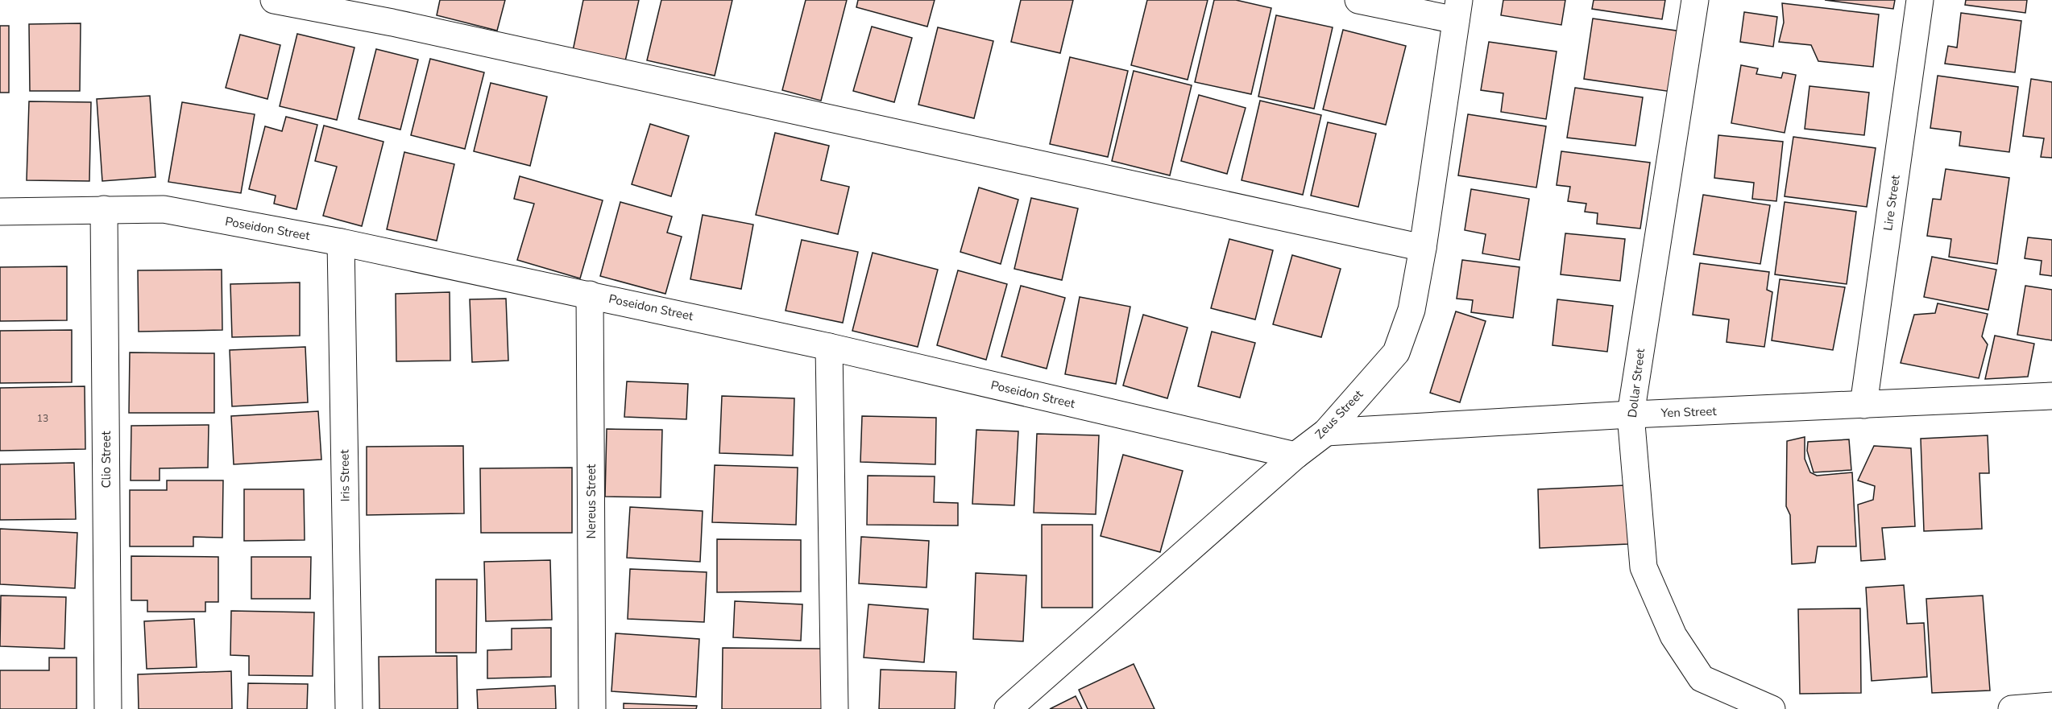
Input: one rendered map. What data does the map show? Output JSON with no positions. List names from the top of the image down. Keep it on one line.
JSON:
{"streets":{"street":["Lire Street","Poseidon Street","Dollar Street","Yen Street","Zeus Street","Clio Street","Iris Street","Nereus Street"]},"crossings":[["Lire Street","Yen Street"],["Poseidon Street","Zeus Street"],["Poseidon Street","Clio Street"],["Poseidon Street","Iris Street"],["Poseidon Street","Nereus Street"],["Dollar Street","Yen Street"],["Yen Street","Zeus Street"]],"house_numbers":["13"]}
